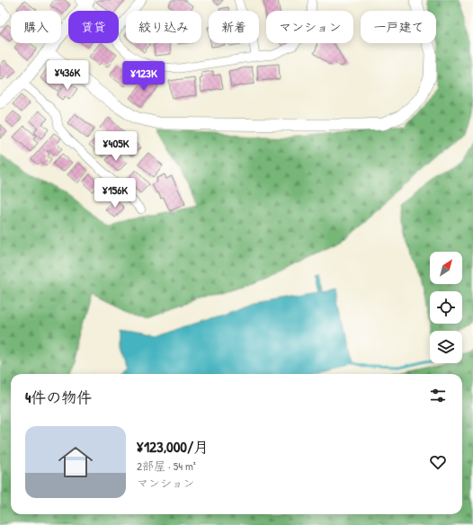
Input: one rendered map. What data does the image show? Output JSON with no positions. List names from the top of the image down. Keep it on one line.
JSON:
{"north":"top right","page":{"chip":["購入","賃貸","絞り込み","新着","マンション","一戸建て"],"price":["¥436K","¥123K","¥405K","¥156K"],"heading":"4件の物件","list":[{"name":"¥123,000/月","note":"2部屋 · 54 m² · マンション"}]}}
